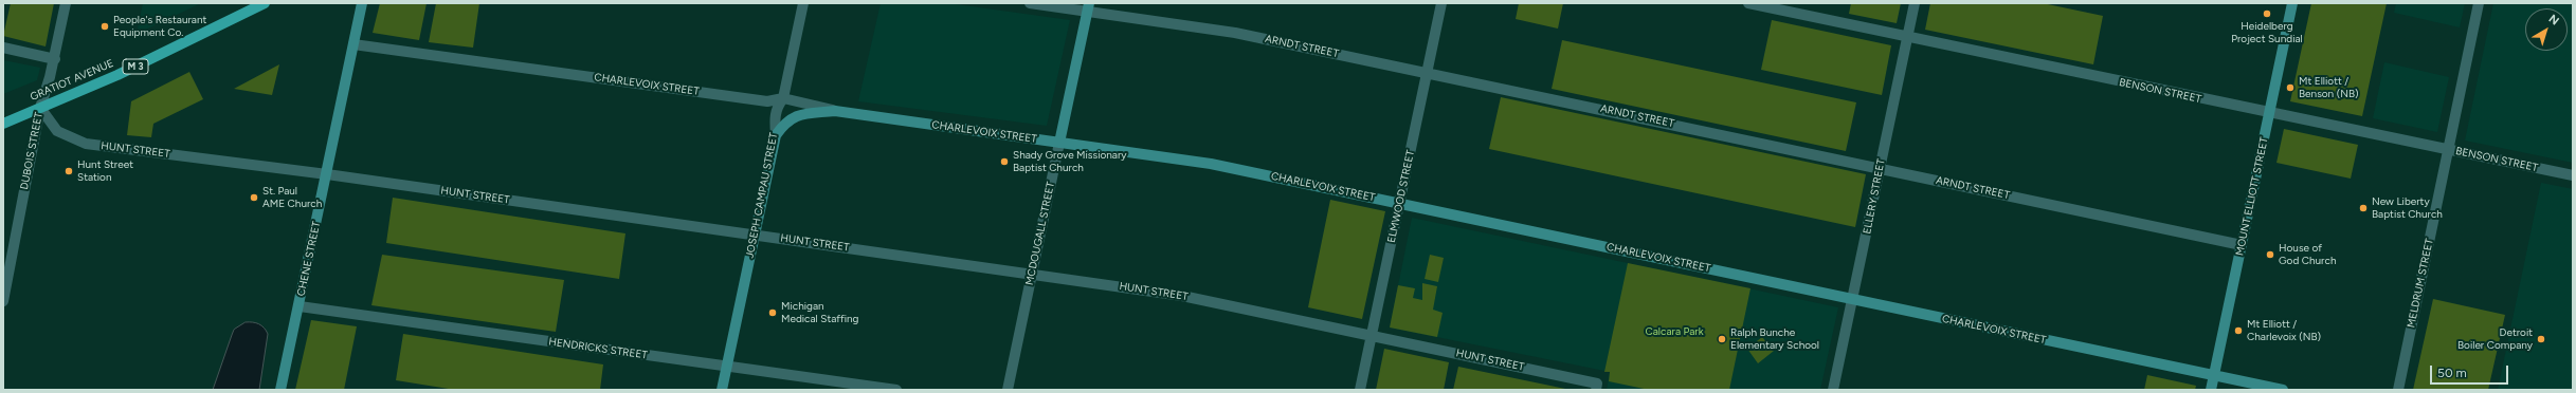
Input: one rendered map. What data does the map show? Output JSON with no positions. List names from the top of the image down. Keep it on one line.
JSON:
{"streets":{"main road":["M 3","GRATIOT AVENUE"],"street":["ARNDT STREET","CHARLEVOIX STREET","BENSON STREET","HUNT STREET","DUBOIS STREET","JOSEPH CAMPAU STREET","ELMWOOD STREET","ELLERY STREET","MOUNT ELLIOTT STREET","MCDOUGALL STREET","CHENE STREET","MELDRUM STREET","HENDRICKS STREET"]},"crossings":[["ARNDT STREET","ELMWOOD STREET"],["ARNDT STREET","ELLERY STREET"],["ARNDT STREET","MOUNT ELLIOTT STREET"],["ARNDT STREET","MCDOUGALL STREET"],["GRATIOT AVENUE","HUNT STREET"],["GRATIOT AVENUE","DUBOIS STREET"],["CHARLEVOIX STREET","JOSEPH CAMPAU STREET"],["CHARLEVOIX STREET","ELMWOOD STREET"],["CHARLEVOIX STREET","ELLERY STREET"],["CHARLEVOIX STREET","MOUNT ELLIOTT STREET"],["CHARLEVOIX STREET","MCDOUGALL STREET"],["CHARLEVOIX STREET","CHENE STREET"],["BENSON STREET","ELLERY STREET"],["BENSON STREET","MOUNT ELLIOTT STREET"],["BENSON STREET","MELDRUM STREET"],["HUNT STREET","DUBOIS STREET"],["HUNT STREET","JOSEPH CAMPAU STREET"],["HUNT STREET","ELMWOOD STREET"],["HUNT STREET","MCDOUGALL STREET"],["HUNT STREET","CHENE STREET"],["JOSEPH CAMPAU STREET","HENDRICKS STREET"],["CHENE STREET","HENDRICKS STREET"]],"parks":["Calcara Park"],"places":["Heidelberg Project Sundial","People's Restaurant Equipment Co.","Mt Elliott / Benson (NB)","Shady Grove Missionary Baptist Church","Hunt Street Station","St. Paul AME Church","New Liberty Baptist Church","House of God Church","Michigan Medical Staffing","Mt Elliott / Charlevoix (NB)","Ralph Bunche Elementary School","Detroit Boiler Company"],"scale_bar":"50 m","north":"top right"}
